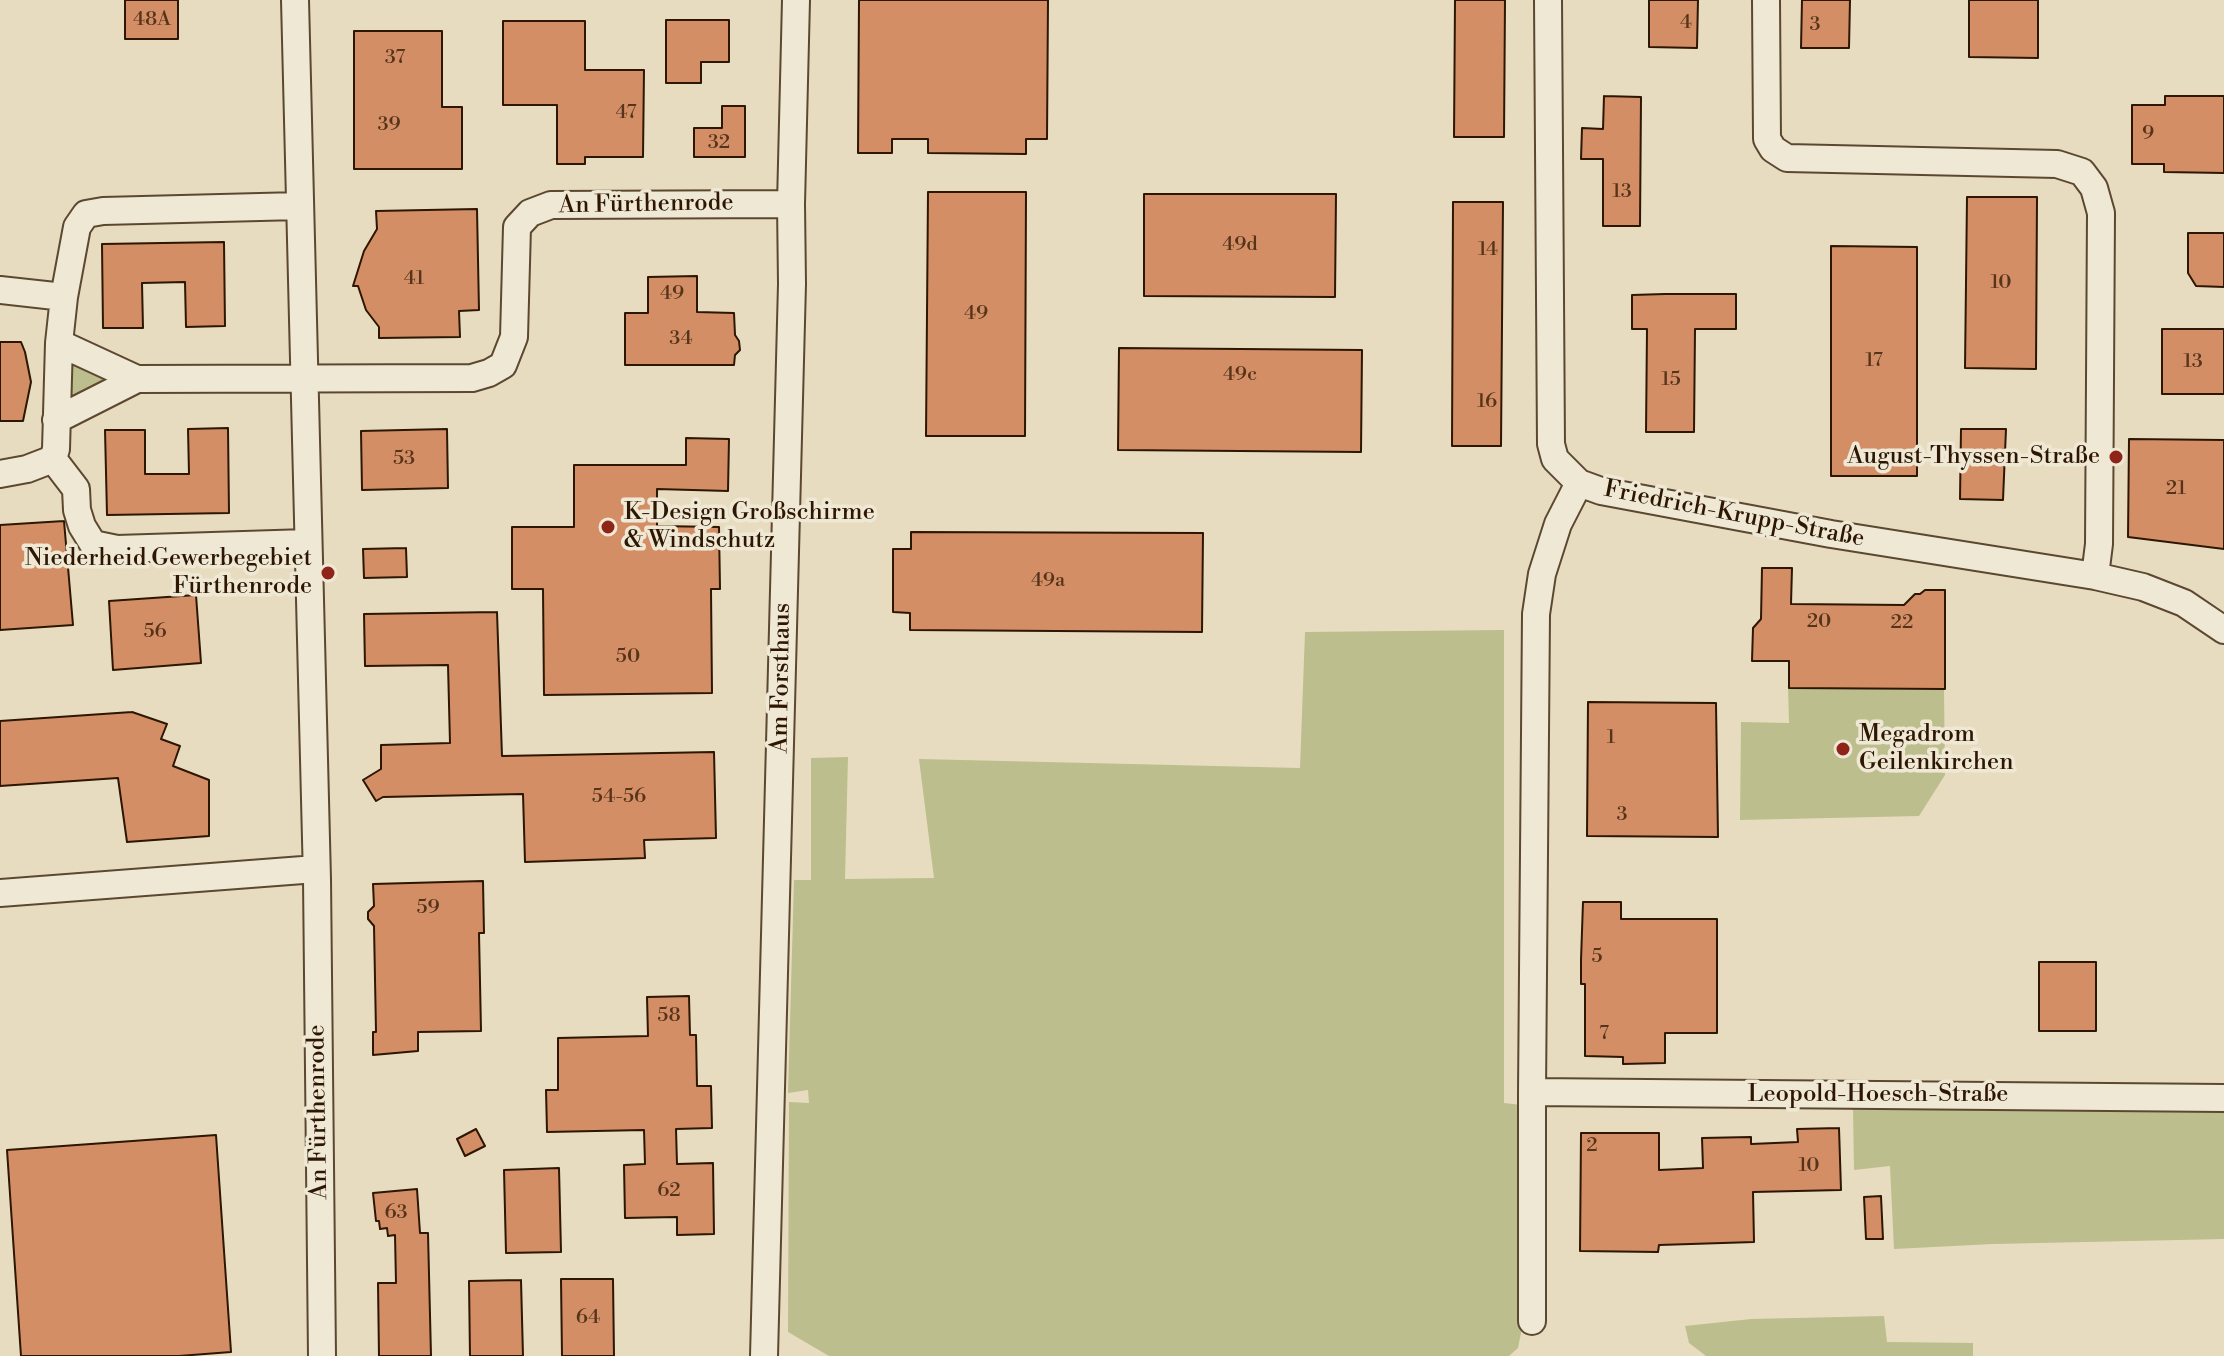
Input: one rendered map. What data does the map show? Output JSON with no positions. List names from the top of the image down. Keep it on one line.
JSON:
{"streets":{"street":["An Fürthenrode","Friedrich-Krupp-Straße","Am Forsthaus","Leopold-Hoesch-Straße"]},"crossings":[["An Fürthenrode","Am Forsthaus"]],"places":["August-Thyssen-Straße","K-Design Großschirme & Windschutz","Niederheid Gewerbegebiet Fürthenrode","Megadrom Geilenkirchen"],"house_numbers":["48A","4","3","37","47","39","9","32","13","49d","14","41","10","49","49","34","17","13","49c","15","16","53","21","49a","20","22","56","50","1","54-56","3","59","5","58","7","2","10","62","63","64"]}
